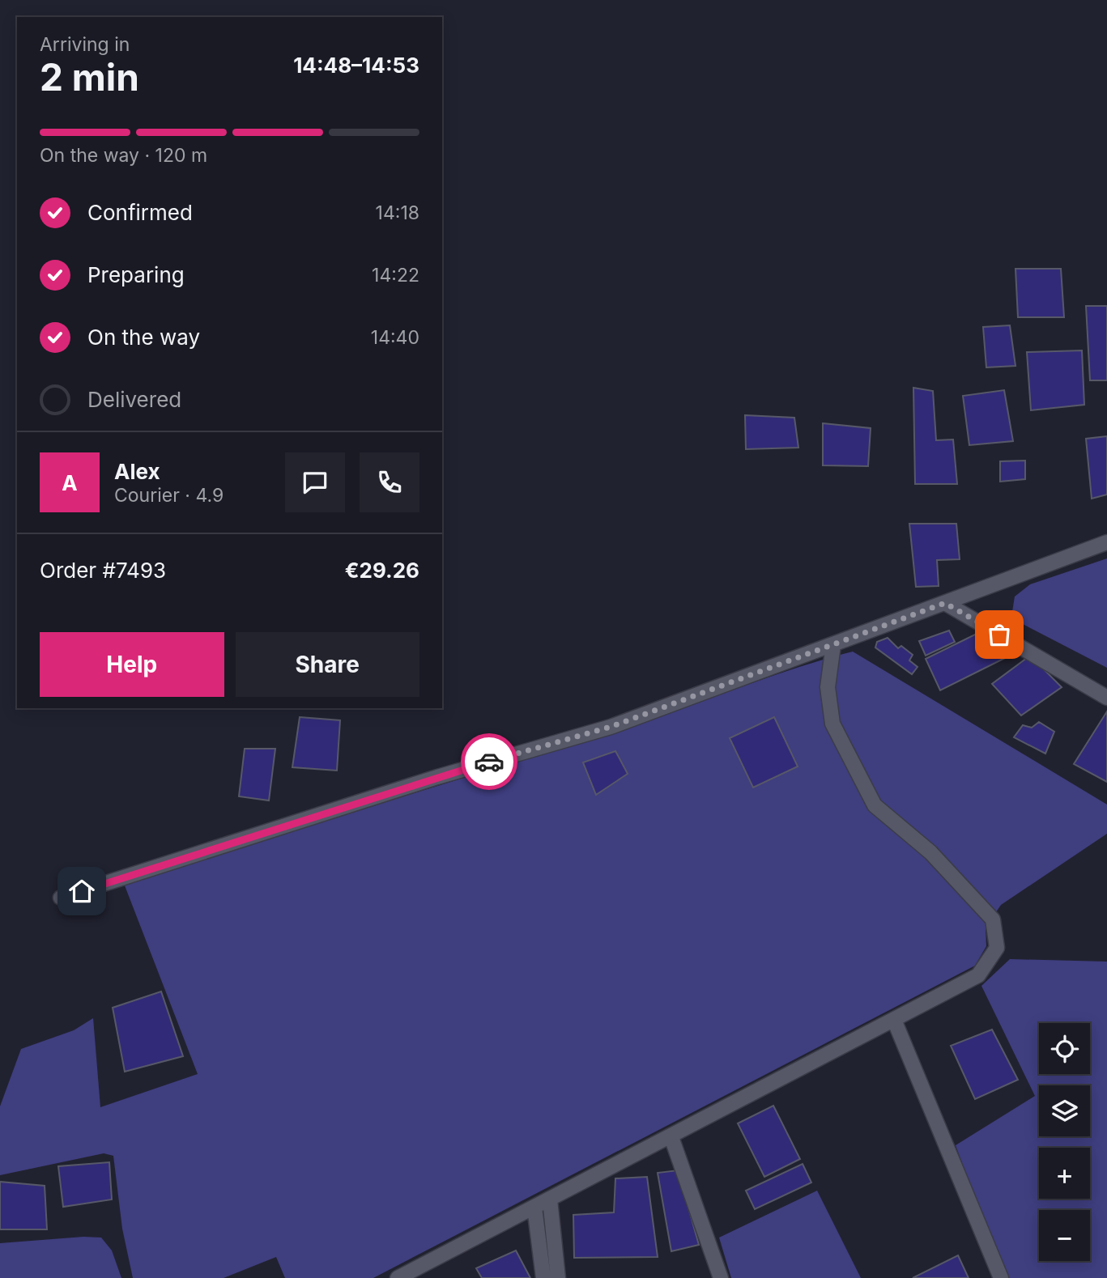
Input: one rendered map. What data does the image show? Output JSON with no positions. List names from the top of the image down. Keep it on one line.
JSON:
{"page":{"heading":["2 min","Arriving in","14:48–14:53"],"panel":["Alex","Courier · 4.9","Order #7493","€29.26"],"bar":"On the way · 120 m","list":[["Confirmed","14:18"],["Preparing","14:22"],["On the way","14:40"],"Delivered"],"round":"A","buttons":["Help","Share"],"map_buttons":["+","−"]}}
